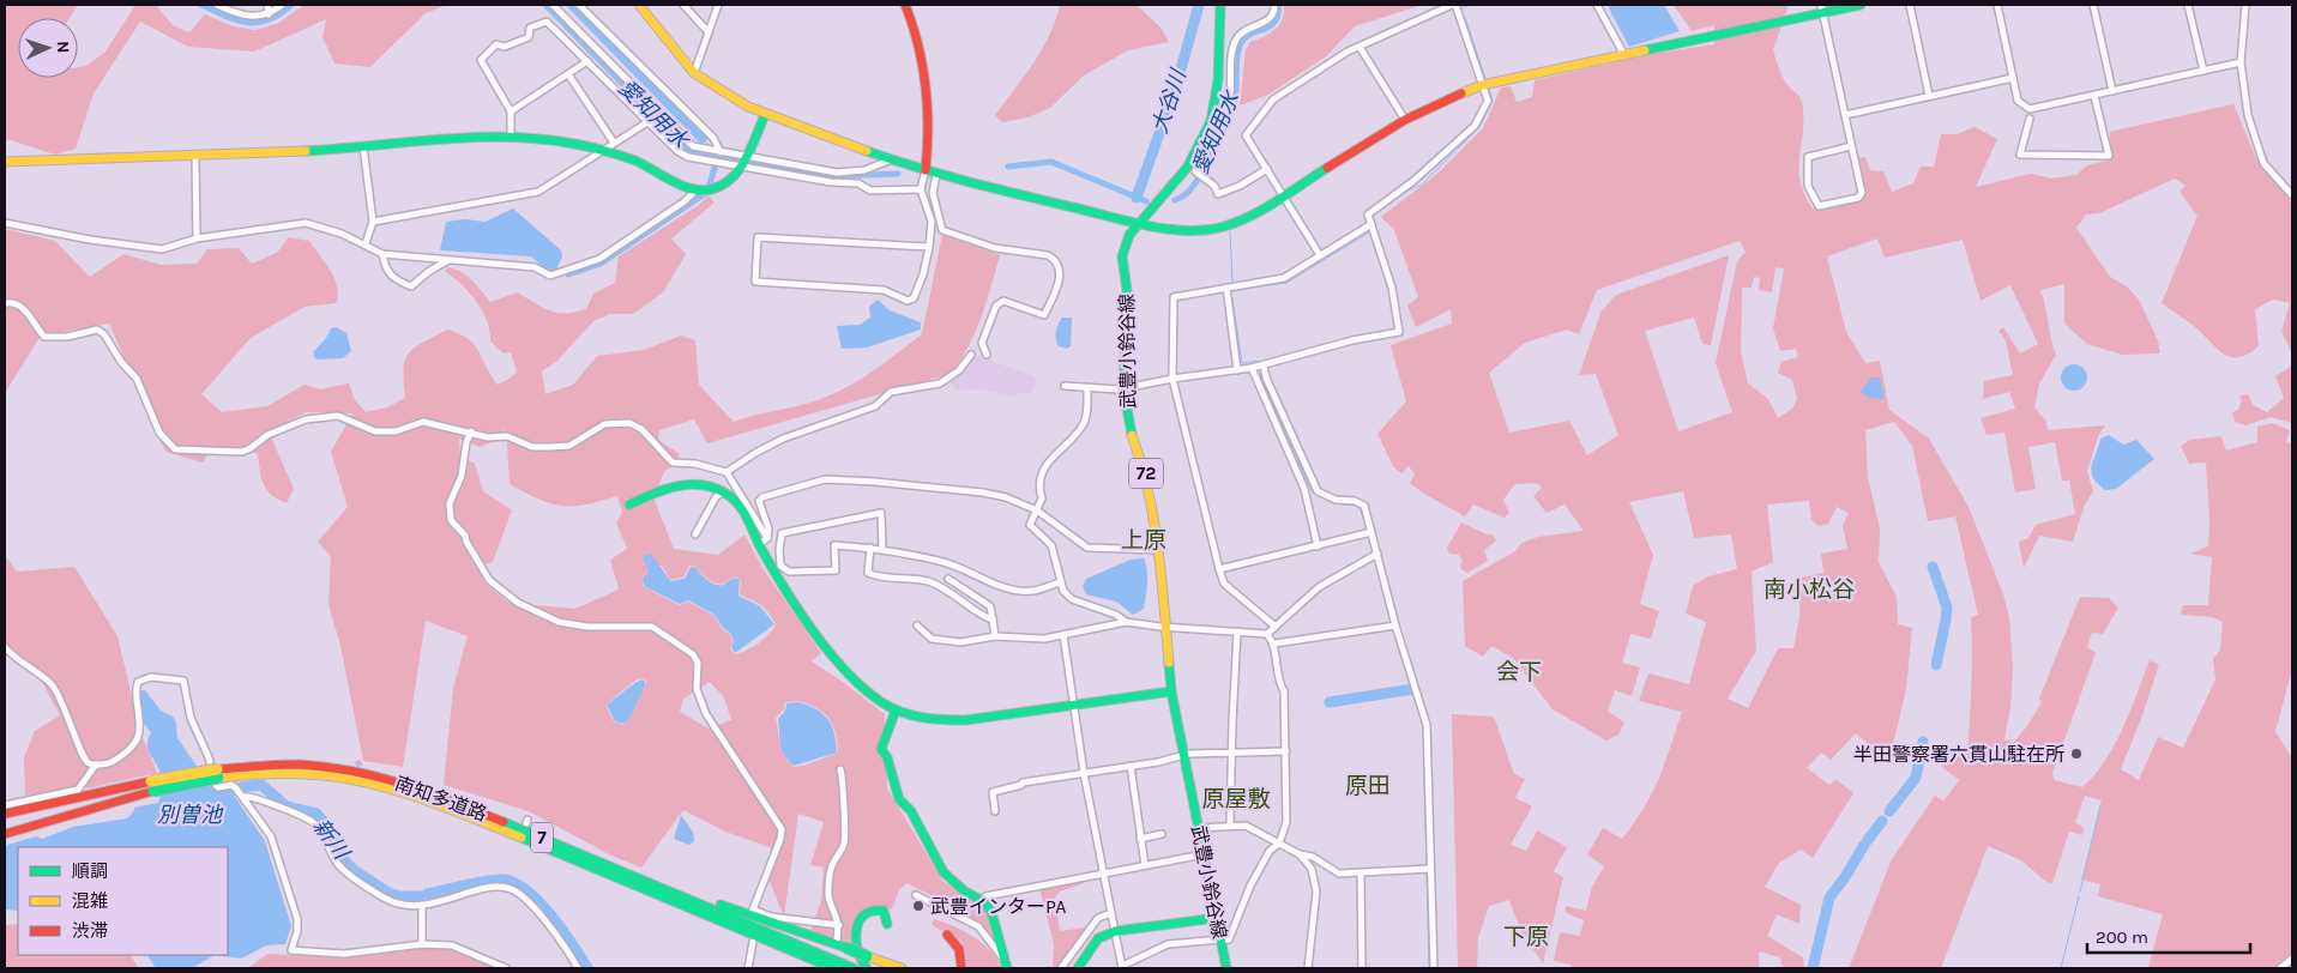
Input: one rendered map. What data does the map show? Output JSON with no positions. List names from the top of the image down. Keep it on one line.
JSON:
{"streets":{"main road":["武豊小鈴谷線","72","南知多道路","7"]},"districts":["上原","南小松谷","会下","原田","原屋敷","下原"],"water":["大谷川","愛知用水","別曽池","新川"],"places":["半田警察署六貫山駐在所","武豊インターPA"],"legend":["順調","混雑","渋滞"],"scale_bar":"200 m","north":"right"}
